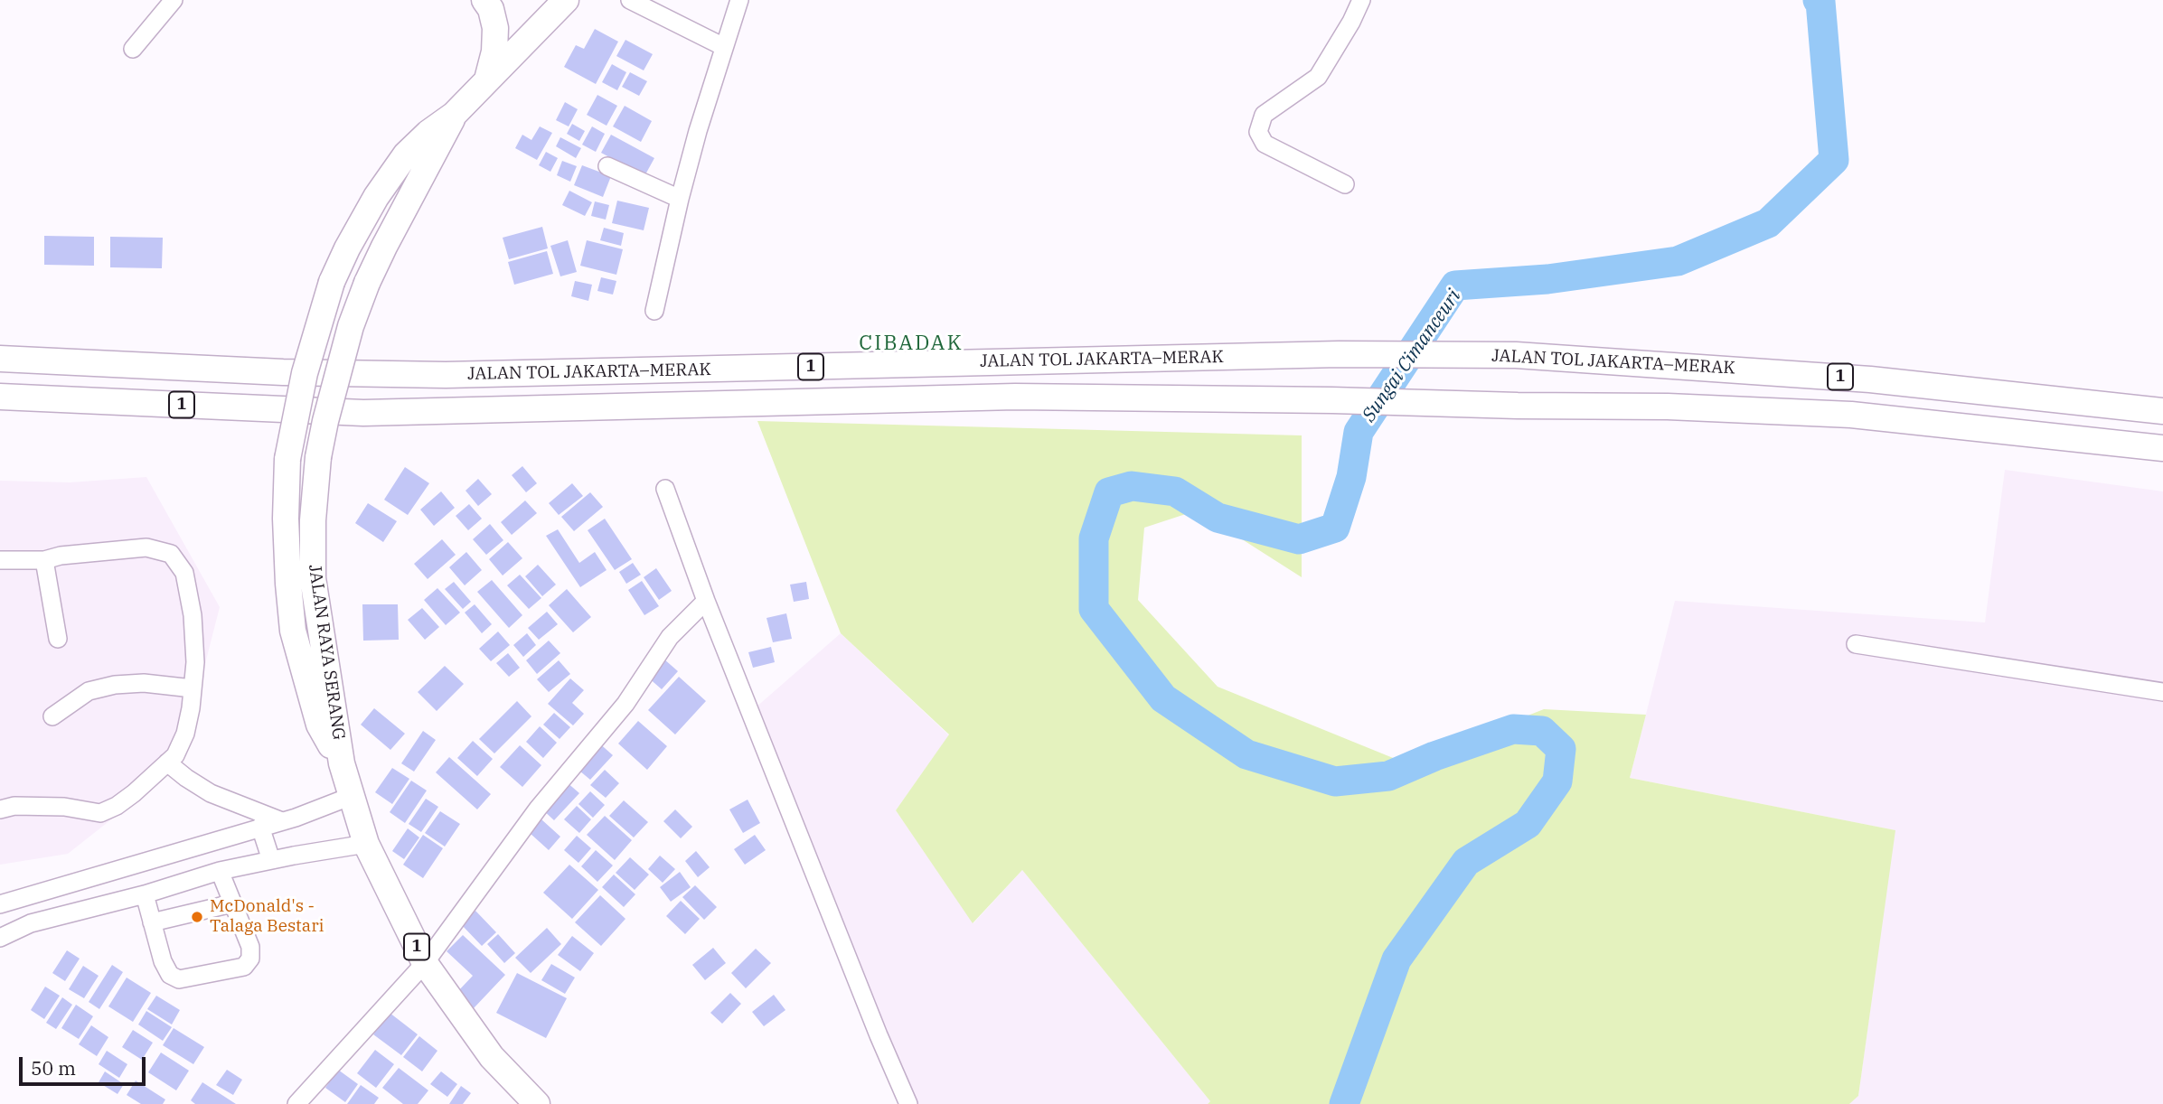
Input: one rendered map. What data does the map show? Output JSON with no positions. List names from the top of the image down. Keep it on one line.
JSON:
{"streets":{"highway":["JALAN TOL JAKARTA–MERAK","1","JALAN RAYA SERANG"]},"districts":["CIBADAK"],"water":["Sungai Cimanceuri"],"places":["McDonald's - Talaga Bestari"],"scale_bar":"50 m"}
